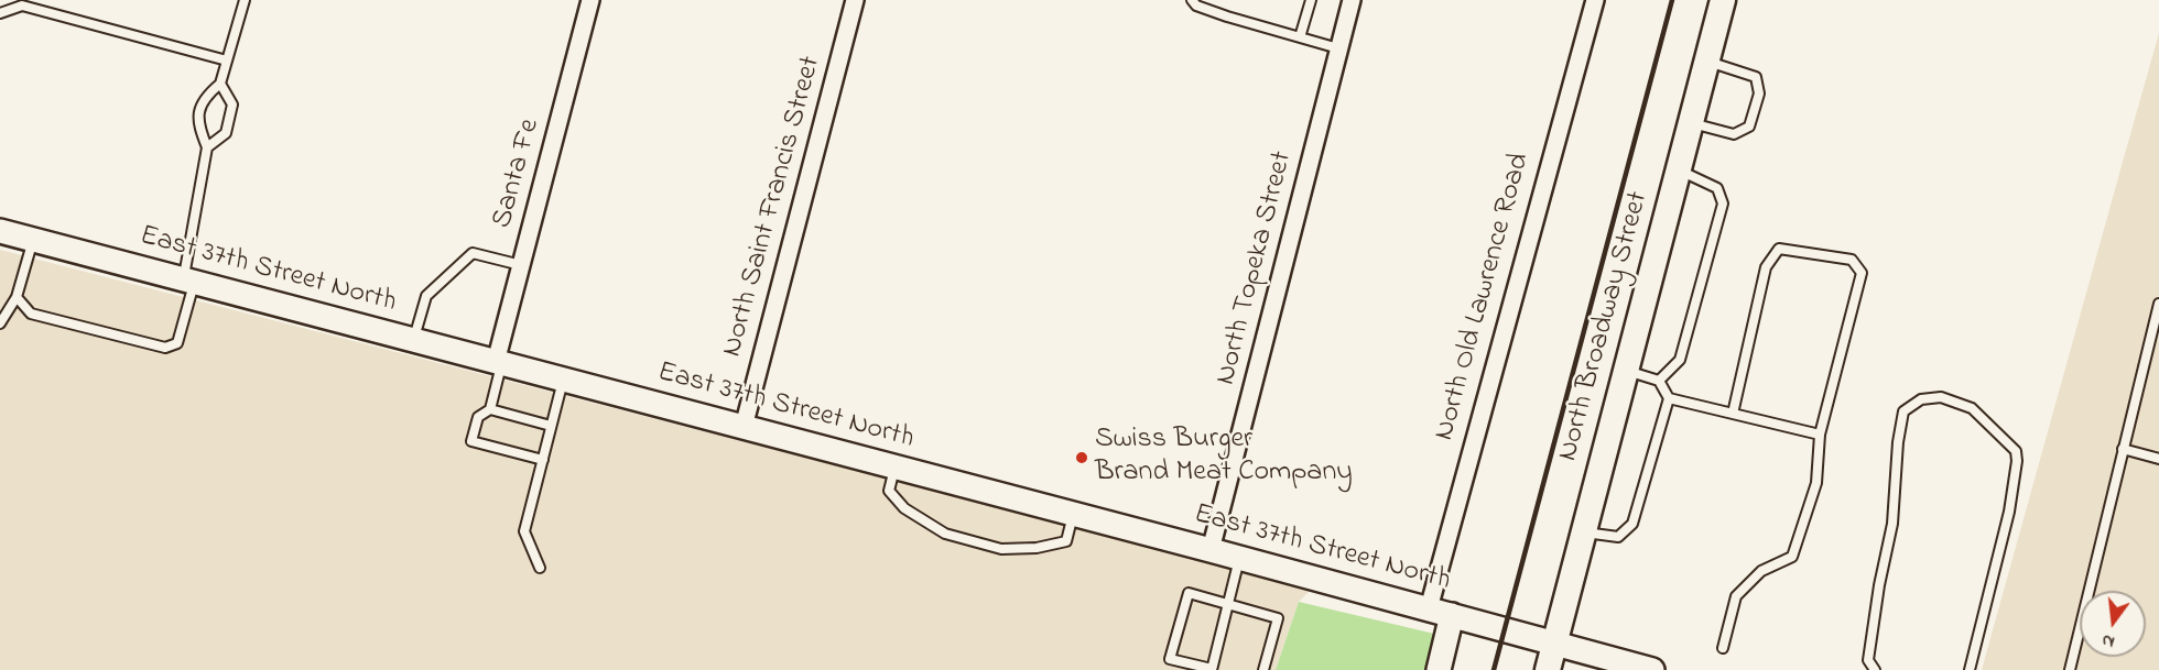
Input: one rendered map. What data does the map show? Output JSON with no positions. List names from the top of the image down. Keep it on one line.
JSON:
{"streets":{"main road":["East 37th Street North","North Broadway Street"],"street":["Santa Fe","North Saint Francis Street","North Topeka Street","North Old Lawrence Road"]},"crossings":[["Santa Fe","East 37th Street North"],["North Saint Francis Street","East 37th Street North"],["North Topeka Street","East 37th Street North"],["East 37th Street North","North Old Lawrence Road"],["East 37th Street North","North Broadway Street"]],"places":["Swiss Burger Brand Meat Company"],"north":"bottom"}
